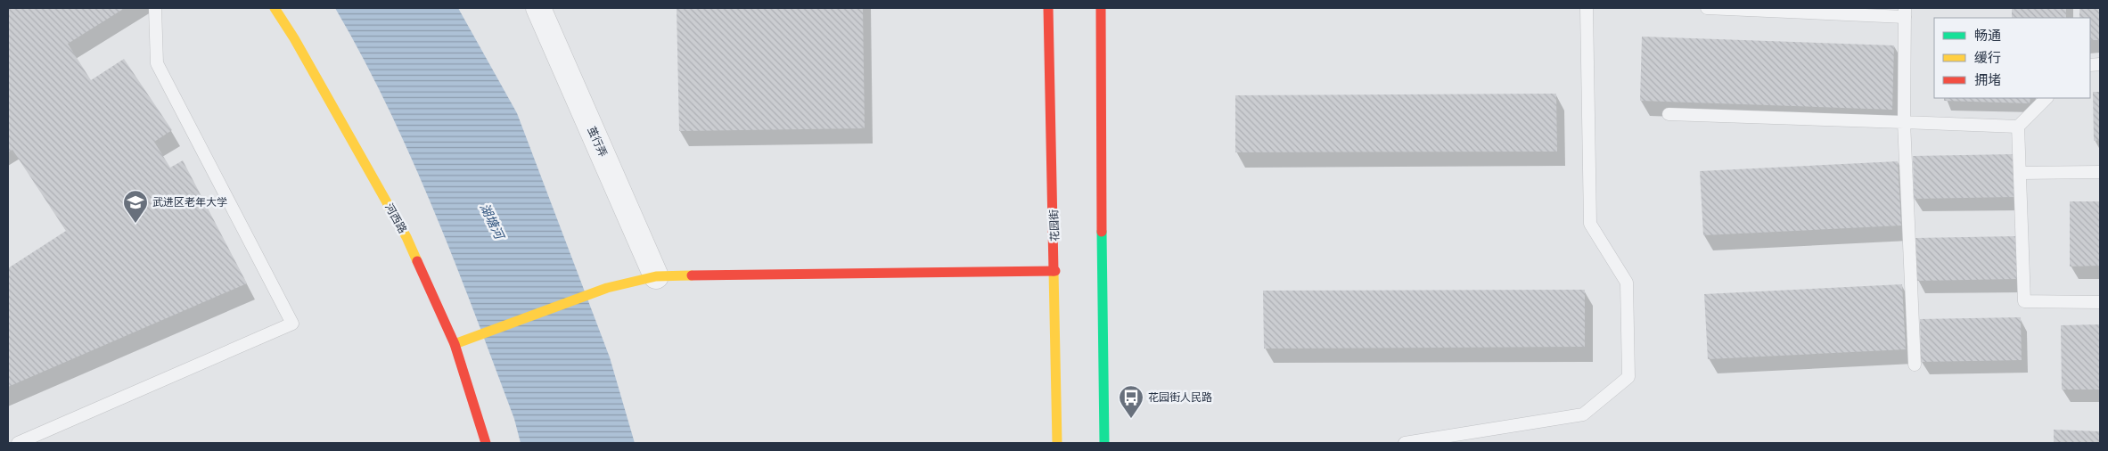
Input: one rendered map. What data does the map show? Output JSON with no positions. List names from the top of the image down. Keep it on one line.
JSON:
{"streets":{"street":["茧行弄","河西路","花园街"]},"water":["湖塘河"],"places":{"school or university":["武进区老年大学"],"bus stop":["花园街人民路"]},"legend":["畅通","缓行","拥堵"]}
